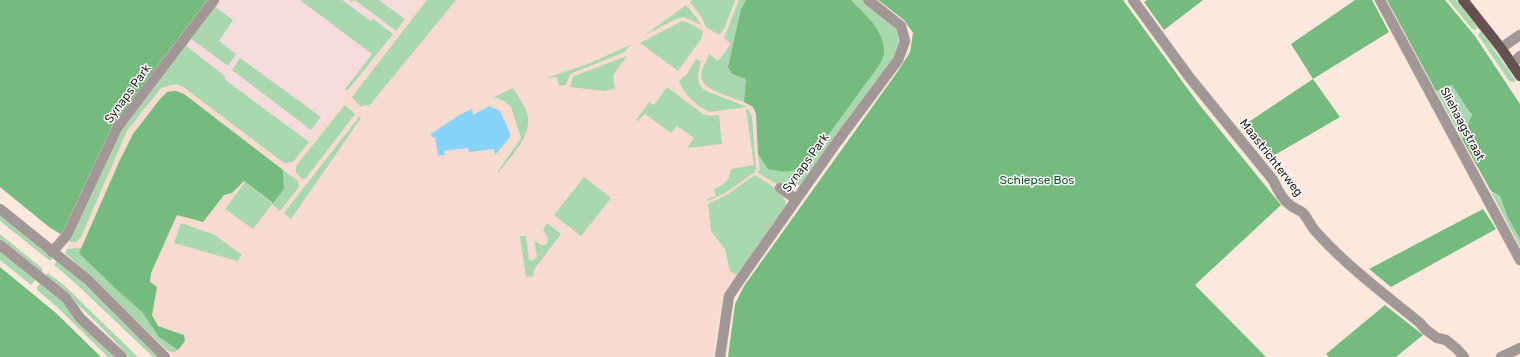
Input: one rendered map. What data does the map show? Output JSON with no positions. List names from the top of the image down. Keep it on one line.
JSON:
{"streets":{"street":["Synaps Park","Sliehaagstraat","Maastrichterweg"]},"parks":["Schiepse Bos"]}
